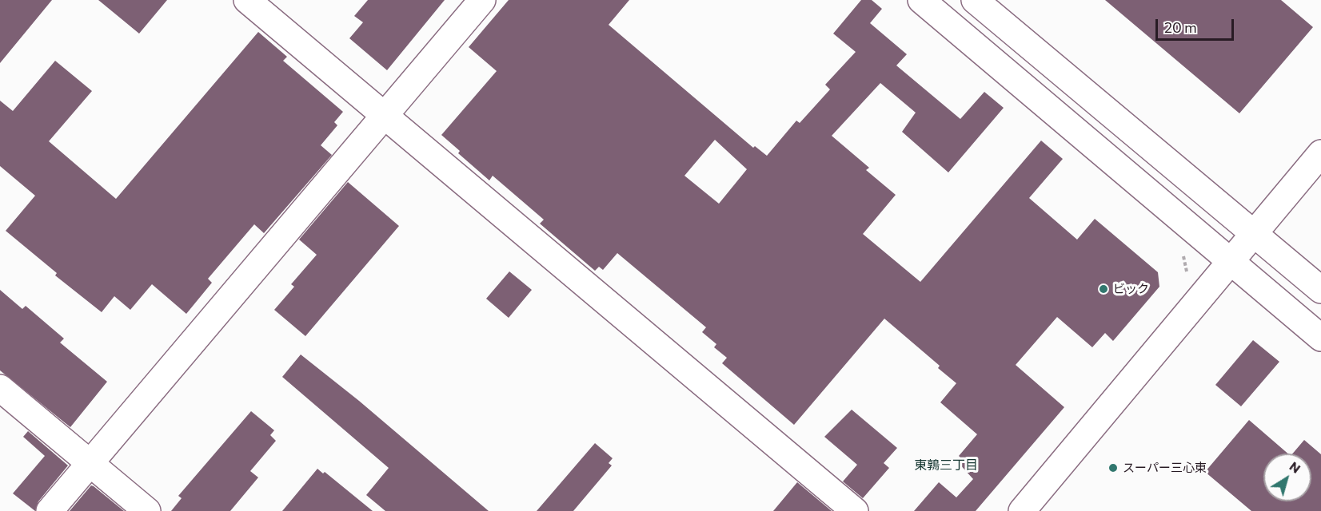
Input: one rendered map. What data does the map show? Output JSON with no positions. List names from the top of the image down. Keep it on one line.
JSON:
{"districts":["東鶉三丁目"],"places":["ビック","スーパー三心東"],"scale_bar":"20 m","north":"top right"}
